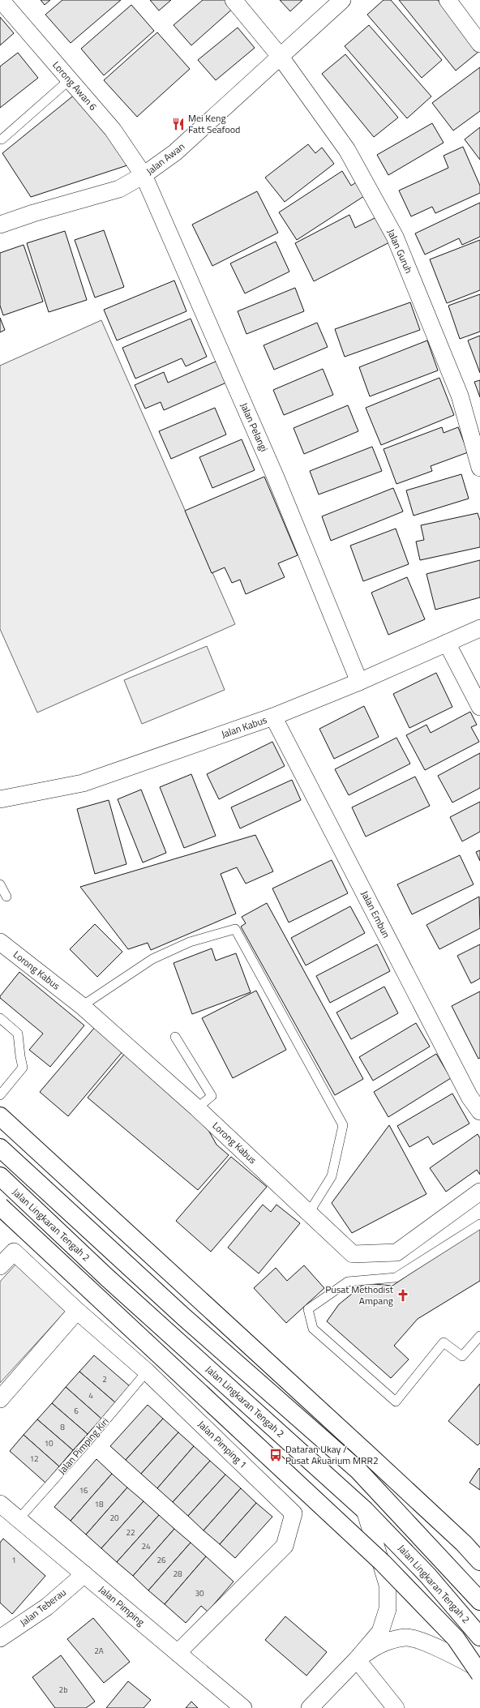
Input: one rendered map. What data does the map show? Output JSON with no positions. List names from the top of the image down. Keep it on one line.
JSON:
{"streets":{"highway":["Jalan Lingkaran Tengah 2"],"street":["Lorong Awan 6","Jalan Awan","Jalan Guruh","Jalan Pelangi","Jalan Kabus","Jalan Embun","Lorong Kabus","Jalan Pimping 1","Jalan Pimping","Jalan Teberau"],"lane":["Jalan Pimping Kiri"]},"crossings":[["Lorong Awan 6","Jalan Awan"],["Lorong Awan 6","Jalan Pelangi"],["Jalan Awan","Jalan Guruh"],["Jalan Awan","Jalan Pelangi"],["Jalan Pelangi","Jalan Kabus"],["Jalan Kabus","Jalan Embun"],["Jalan Pimping 1","Jalan Pimping Kiri"],["Jalan Pimping 1","Jalan Pimping"],["Jalan Pimping Kiri","Jalan Pimping"],["Jalan Pimping","Jalan Teberau"]],"places":{"restaurant":["Mei Keng Fatt Seafood"],"church":["Pusat Methodist Ampang"],"bus stop":["Dataran Ukay / Pusat Akuarium MRR2"]},"house_numbers":["2","4","6","8","10","12","16","18","20","22","24","1","26","28","30","2A","2b"]}
